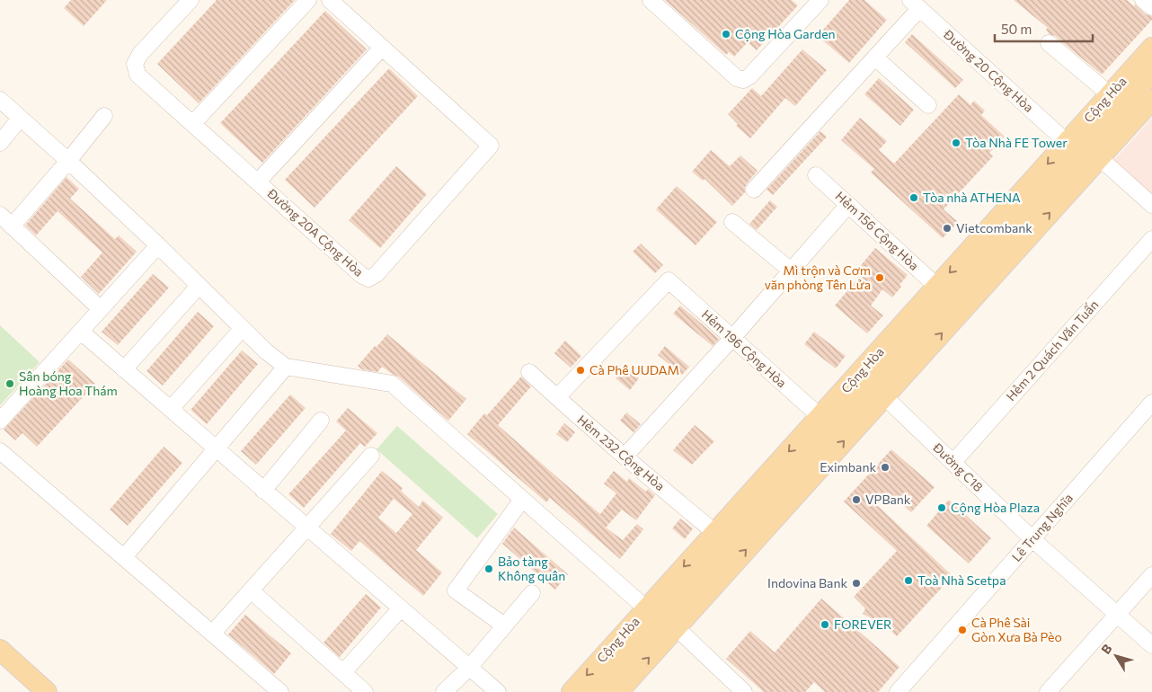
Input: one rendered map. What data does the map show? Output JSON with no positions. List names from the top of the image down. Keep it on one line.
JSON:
{"streets":{"main road":["Cộng Hòa"],"street":["Đường 20 Cộng Hòa","Hẻm 156 Cộng Hòa","Đường 20A Cộng Hòa","Hẻm 196 Cộng Hòa","Hẻm 2 Quách Văn Tuấn","Hẻm 232 Cộng Hòa","Đường C18","Lê Trung Nghĩa"]},"crossings":[["Đường 20 Cộng Hòa","Cộng Hòa"],["Cộng Hòa","Hẻm 156 Cộng Hòa"],["Cộng Hòa","Hẻm 196 Cộng Hòa"],["Cộng Hòa","Hẻm 232 Cộng Hòa"],["Cộng Hòa","Đường C18"],["Hẻm 196 Cộng Hòa","Hẻm 232 Cộng Hòa"],["Hẻm 2 Quách Văn Tuấn","Đường C18"],["Đường C18","Lê Trung Nghĩa"]],"places":["Cộng Hòa Garden","Tòa Nhà FE Tower","Tòa nhà ATHENA","Vietcombank","Mì trộn và Cơm văn phòng Tên Lửa","Cà Phê UUDAM","Sân bóng Hoàng Hoa Thám","Eximbank","VPBank","Cộng Hòa Plaza","Bảo tàng Không quân","Toà Nhà Scetpa","Indovina Bank","FOREVER","Cà Phê Sài Gòn Xưa Bà Pèo"],"scale_bar":"50 m","north":"top left"}
